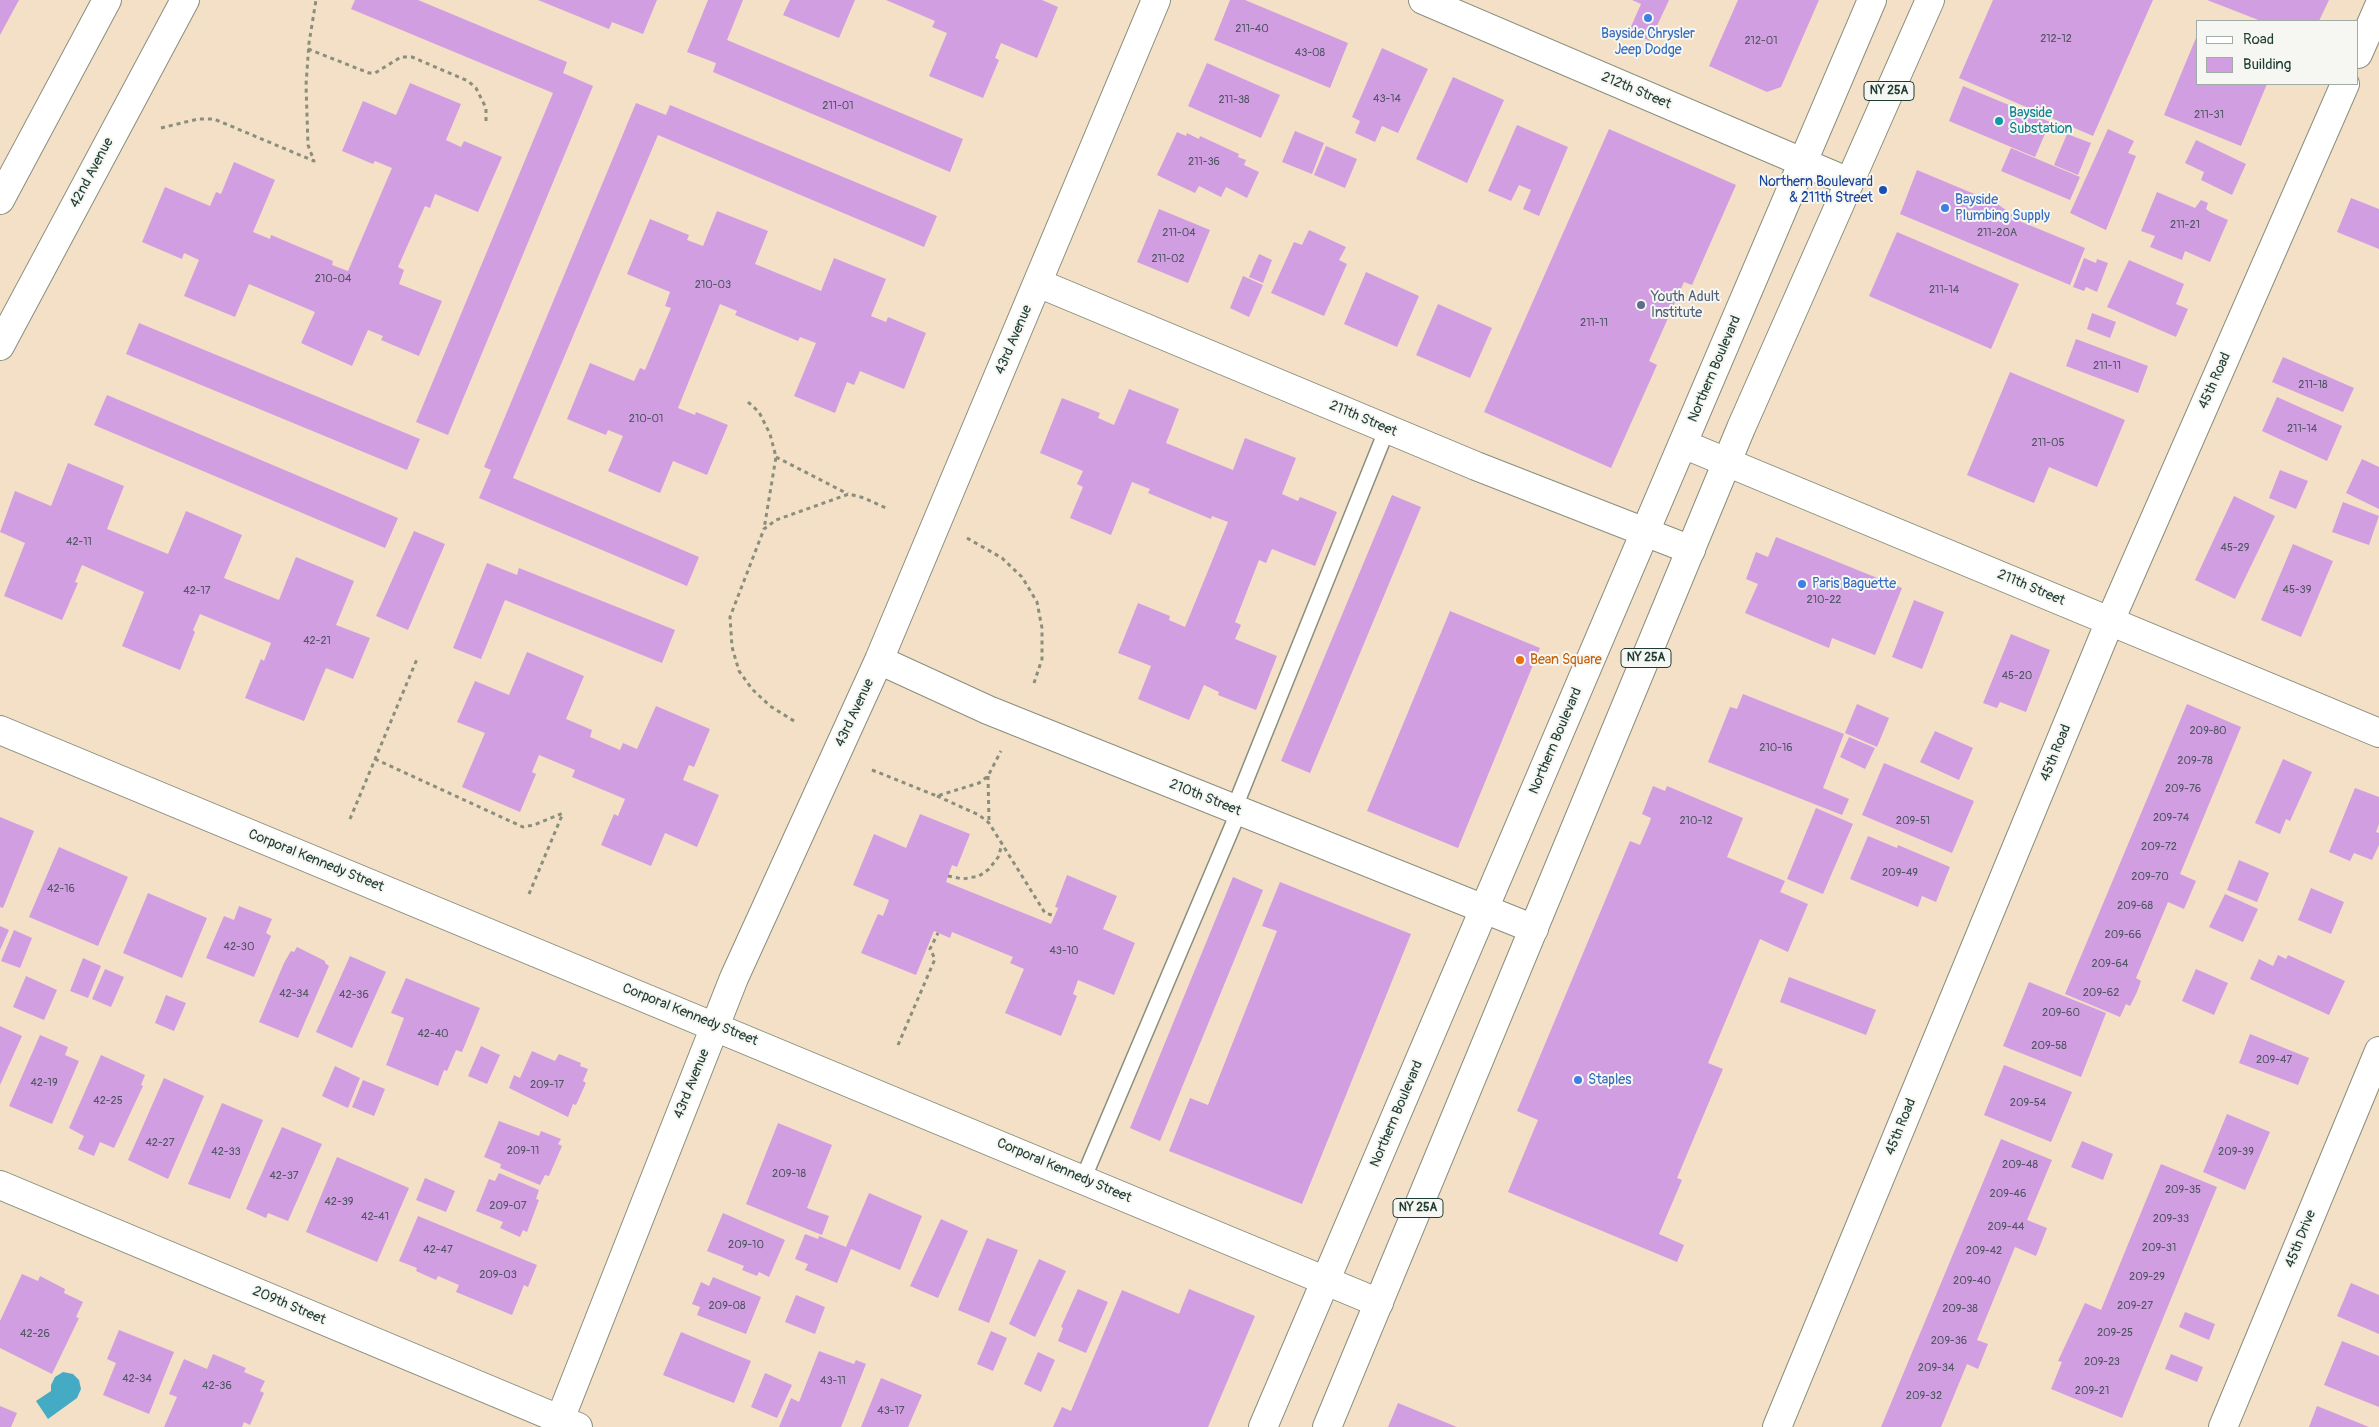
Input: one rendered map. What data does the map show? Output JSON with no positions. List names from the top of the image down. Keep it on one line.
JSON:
{"streets":{"street":["212th Street","NY 25A","42nd Avenue","43rd Avenue","Northern Boulevard","45th Road","211th Street","210th Street","Corporal Kennedy Street","45th Drive","209th Street"]},"crossings":[["212th Street","NY 25A"],["212th Street","Northern Boulevard"],["NY 25A","211th Street"],["NY 25A","210th Street"],["NY 25A","Corporal Kennedy Street"],["43rd Avenue","211th Street"],["43rd Avenue","210th Street"],["43rd Avenue","Corporal Kennedy Street"],["43rd Avenue","209th Street"],["Northern Boulevard","211th Street"],["Northern Boulevard","210th Street"],["Northern Boulevard","Corporal Kennedy Street"],["45th Road","211th Street"]],"places":["Bayside Chrysler Jeep Dodge","Bayside Substation","Northern Boulevard & 211th Street","Bayside Plumbing Supply","Youth Adult Institute","Paris Baguette","Bean Square","Staples"],"house_numbers":["211-40","212-12","212-01","43-08","43-14","211-38","211-01","211-31","211-36","211-21","211-04","211-20A","211-02","210-04","210-03","211-14","211-11","211-11","211-18","210-01","211-14","211-05","42-11","45-29","45-39","42-17","210-22","42-21","45-20","209-80","210-16","209-78","209-76","209-74","210-12","209-51","209-72","209-49","209-70","42-16","209-68","209-66","42-30","43-10","209-64","209-62","42-34","42-36","209-60","42-40","209-58","209-47","42-19","209-17","42-25","209-54","42-27","209-11","42-33","209-39","209-48","209-18","42-37","209-35","209-46","42-39","209-07","42-41","209-33","209-44","209-10","209-31","42-47","209-42","209-03","209-29","209-40","209-08","209-27","209-38","209-25","42-26","209-36","209-23","209-34","42-34","43-11","42-36","209-21","209-32","43-17"],"legend":["Road","Building"]}
